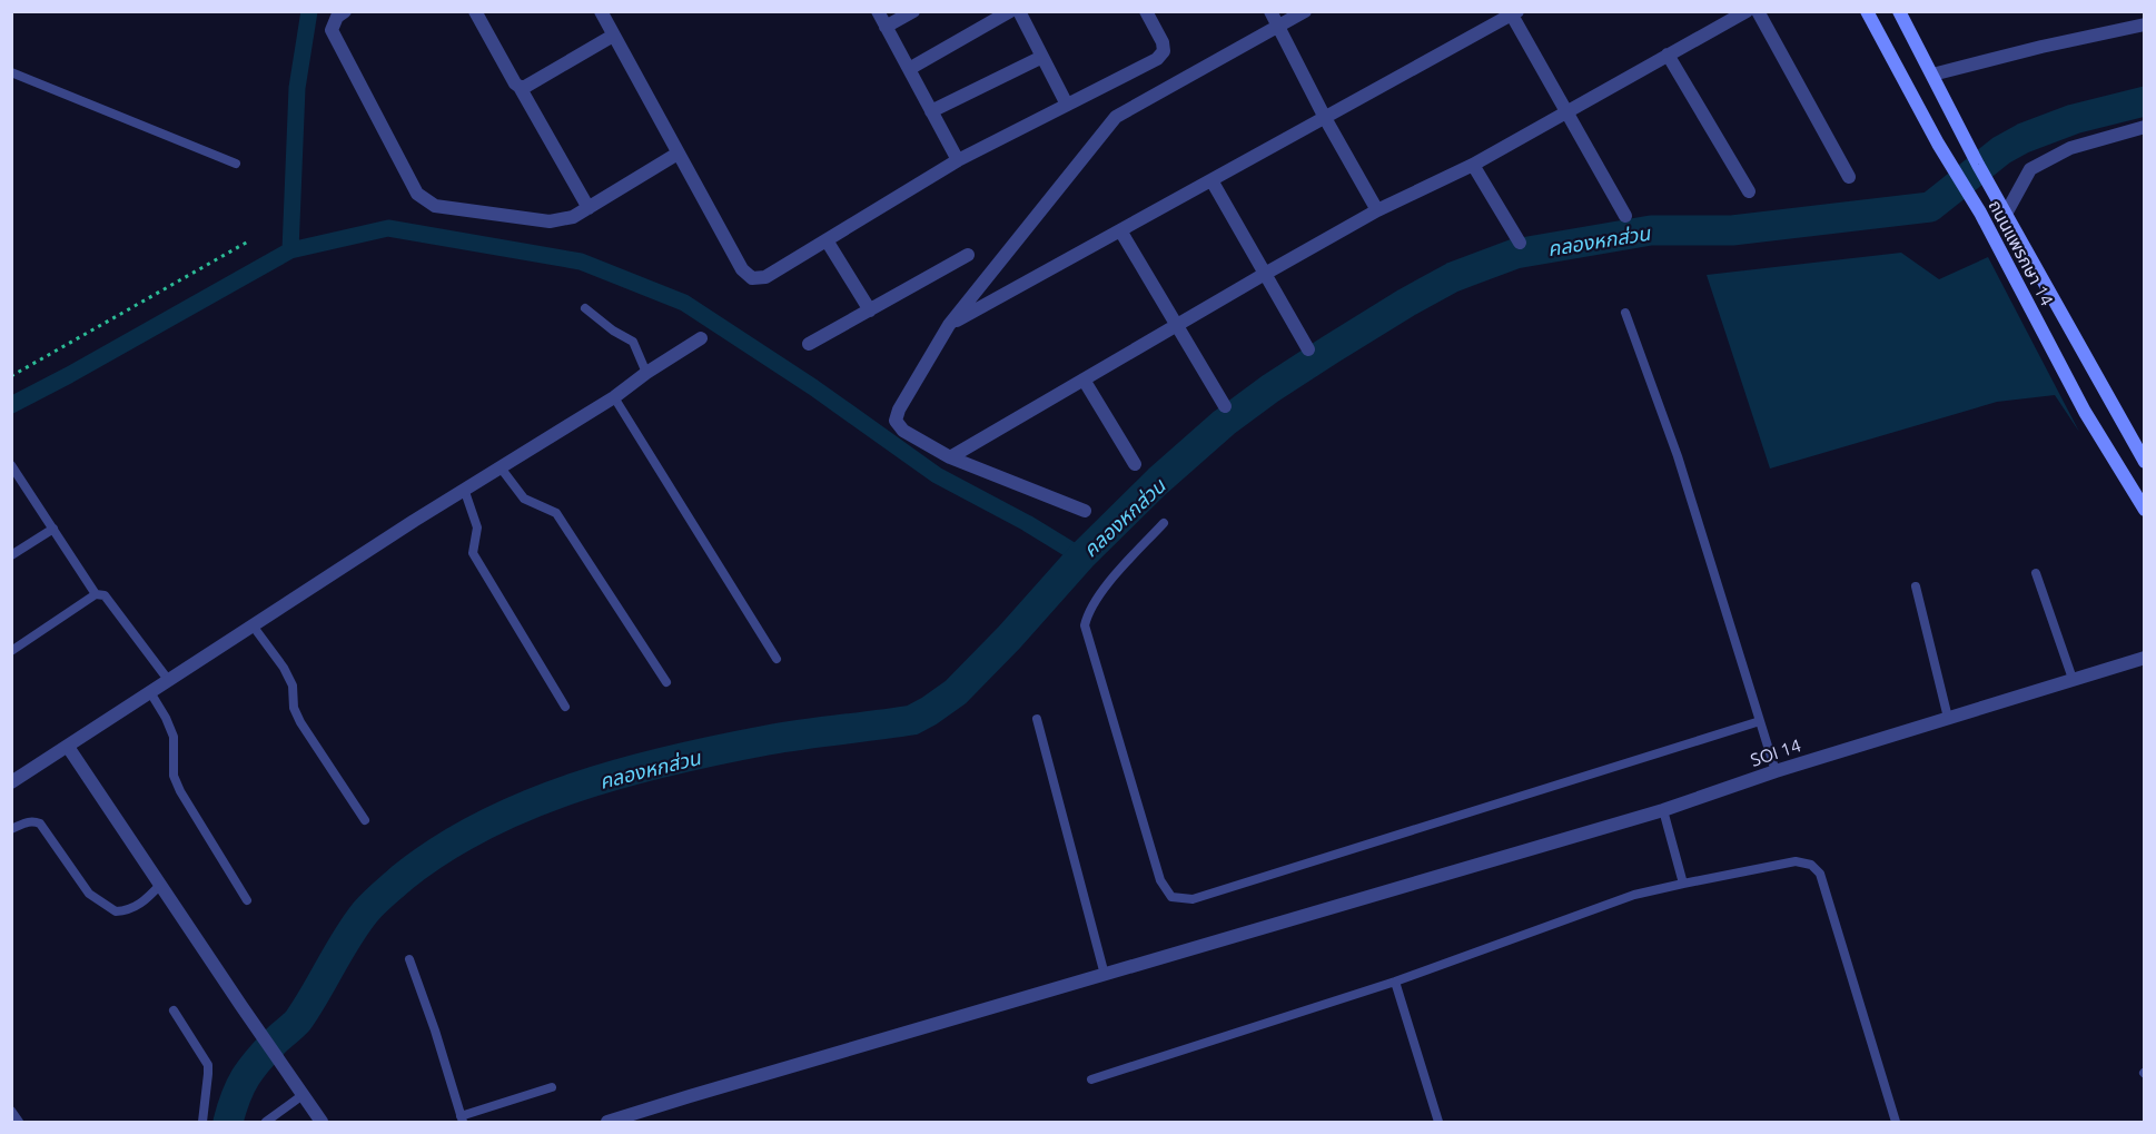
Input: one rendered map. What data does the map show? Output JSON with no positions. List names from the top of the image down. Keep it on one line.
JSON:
{"streets":{"main road":["ถนนแพรกษา 14"],"street":["SOI 14"]},"water":["คลองหกส่วน"]}
